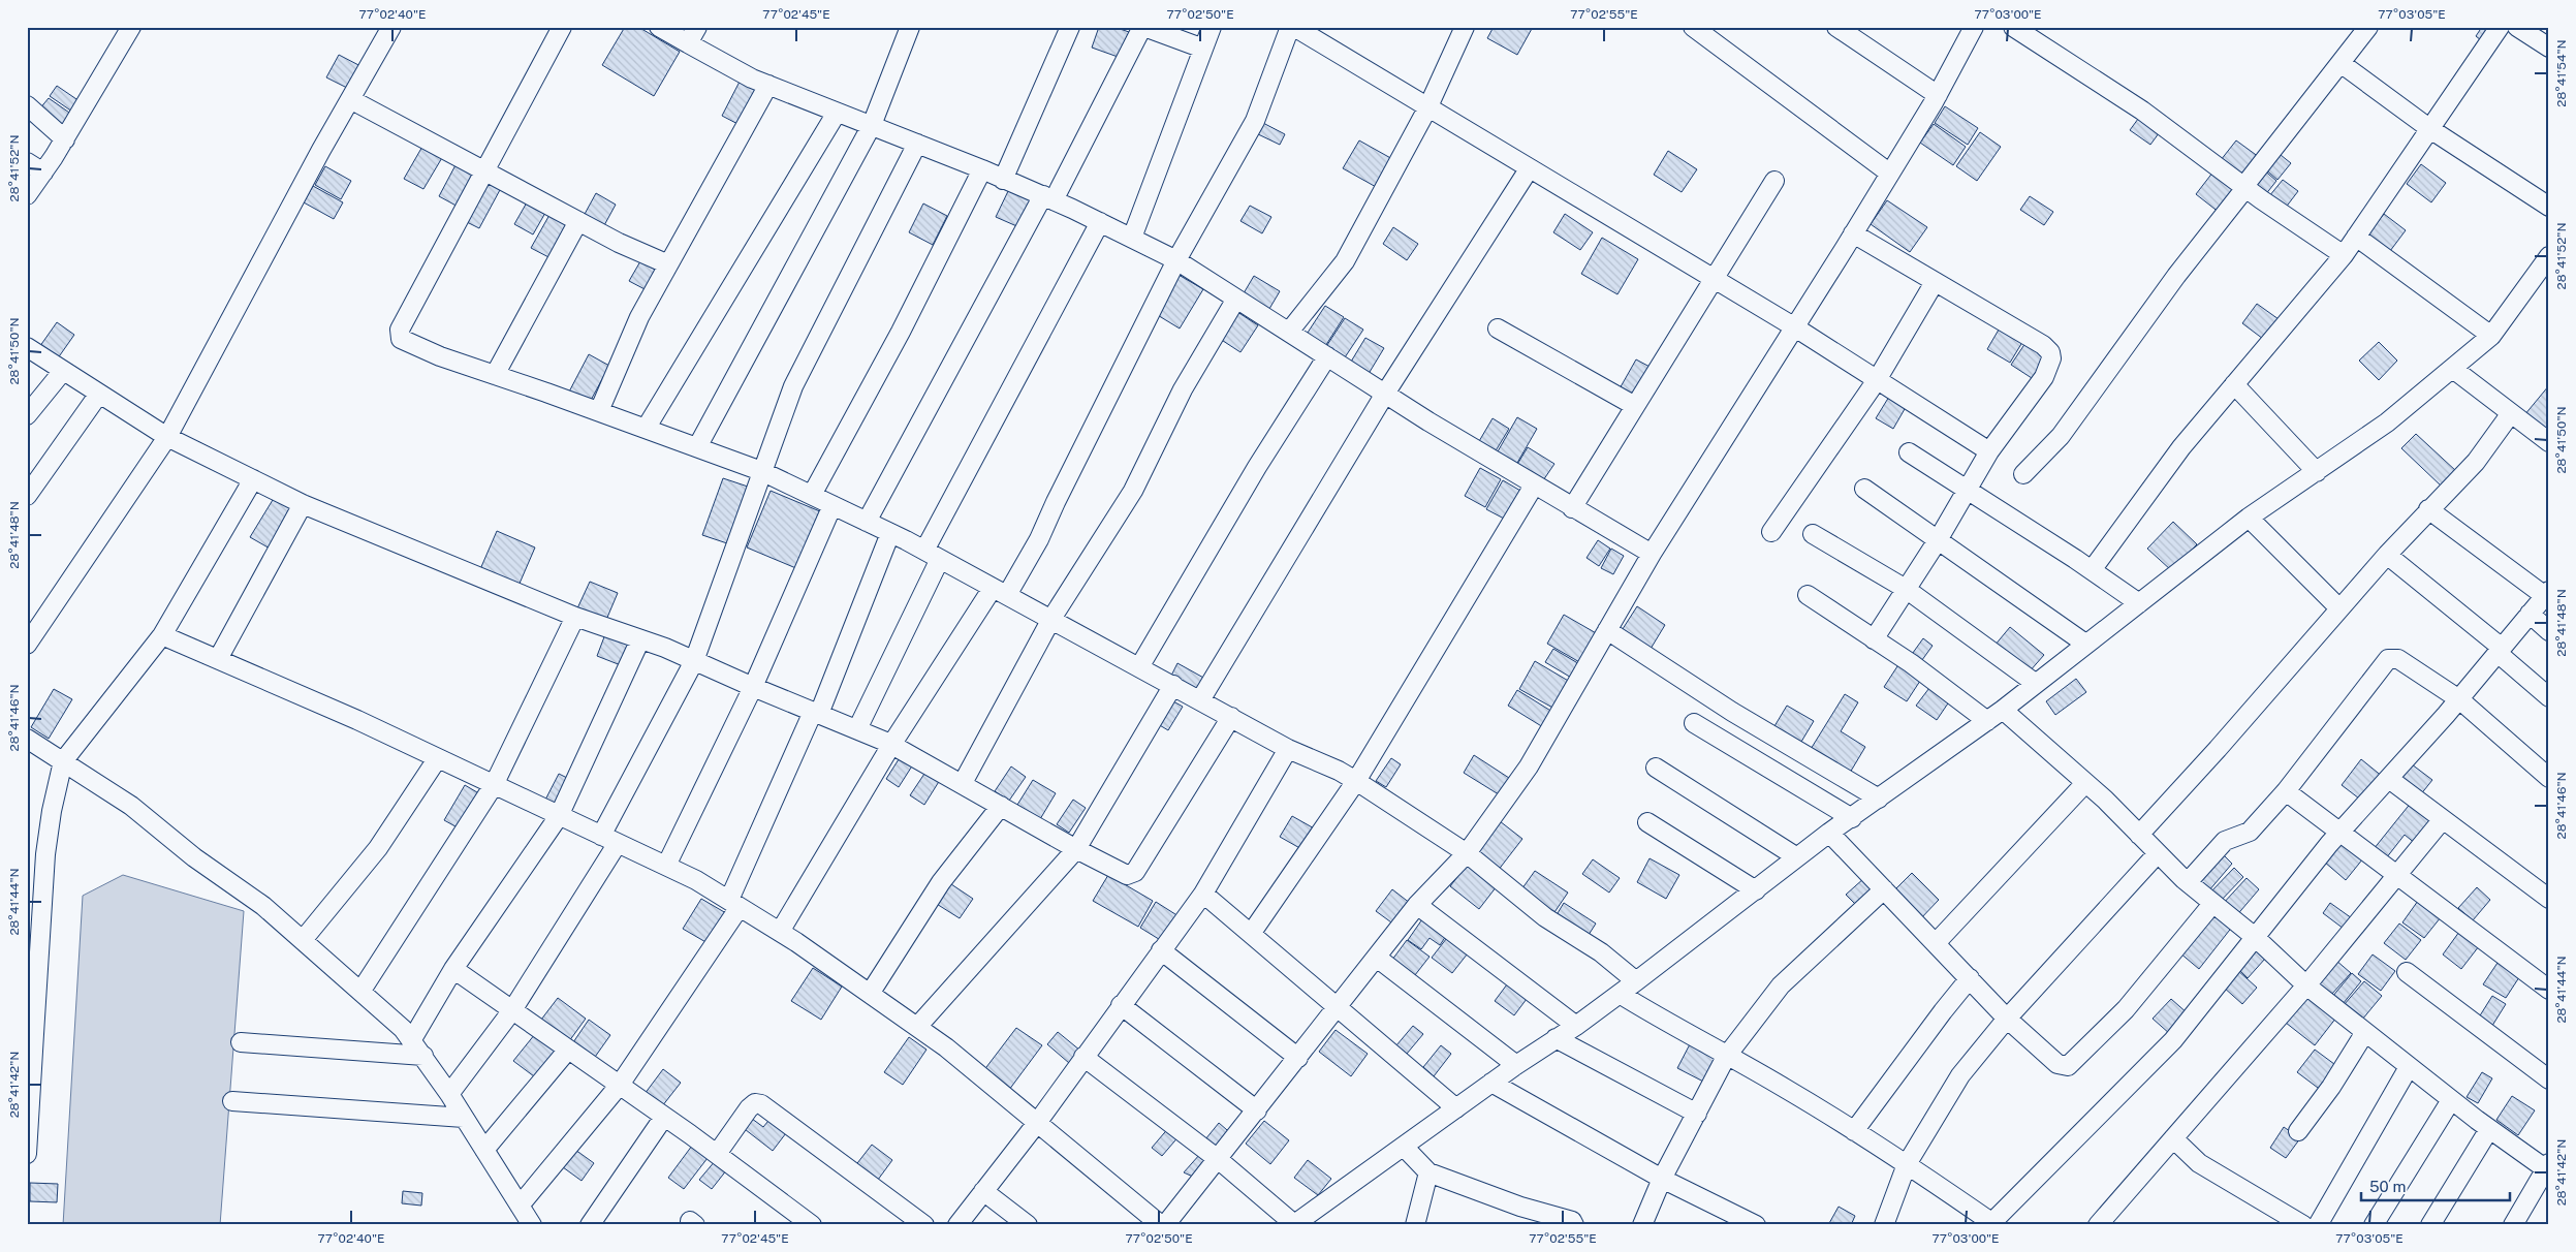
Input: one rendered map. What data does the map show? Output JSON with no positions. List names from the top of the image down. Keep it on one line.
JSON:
{"scale_bar":"50 m","coordinates":["77°02'40\"E","77°02'45\"E","77°02'50\"E","77°02'55\"E","77°03'00\"E","77°03'05\"E","28°41'54\"N","28°41'52\"N","28°41'50\"N","28°41'48\"N","28°41'46\"N","28°41'44\"N","28°41'42\"N"]}
